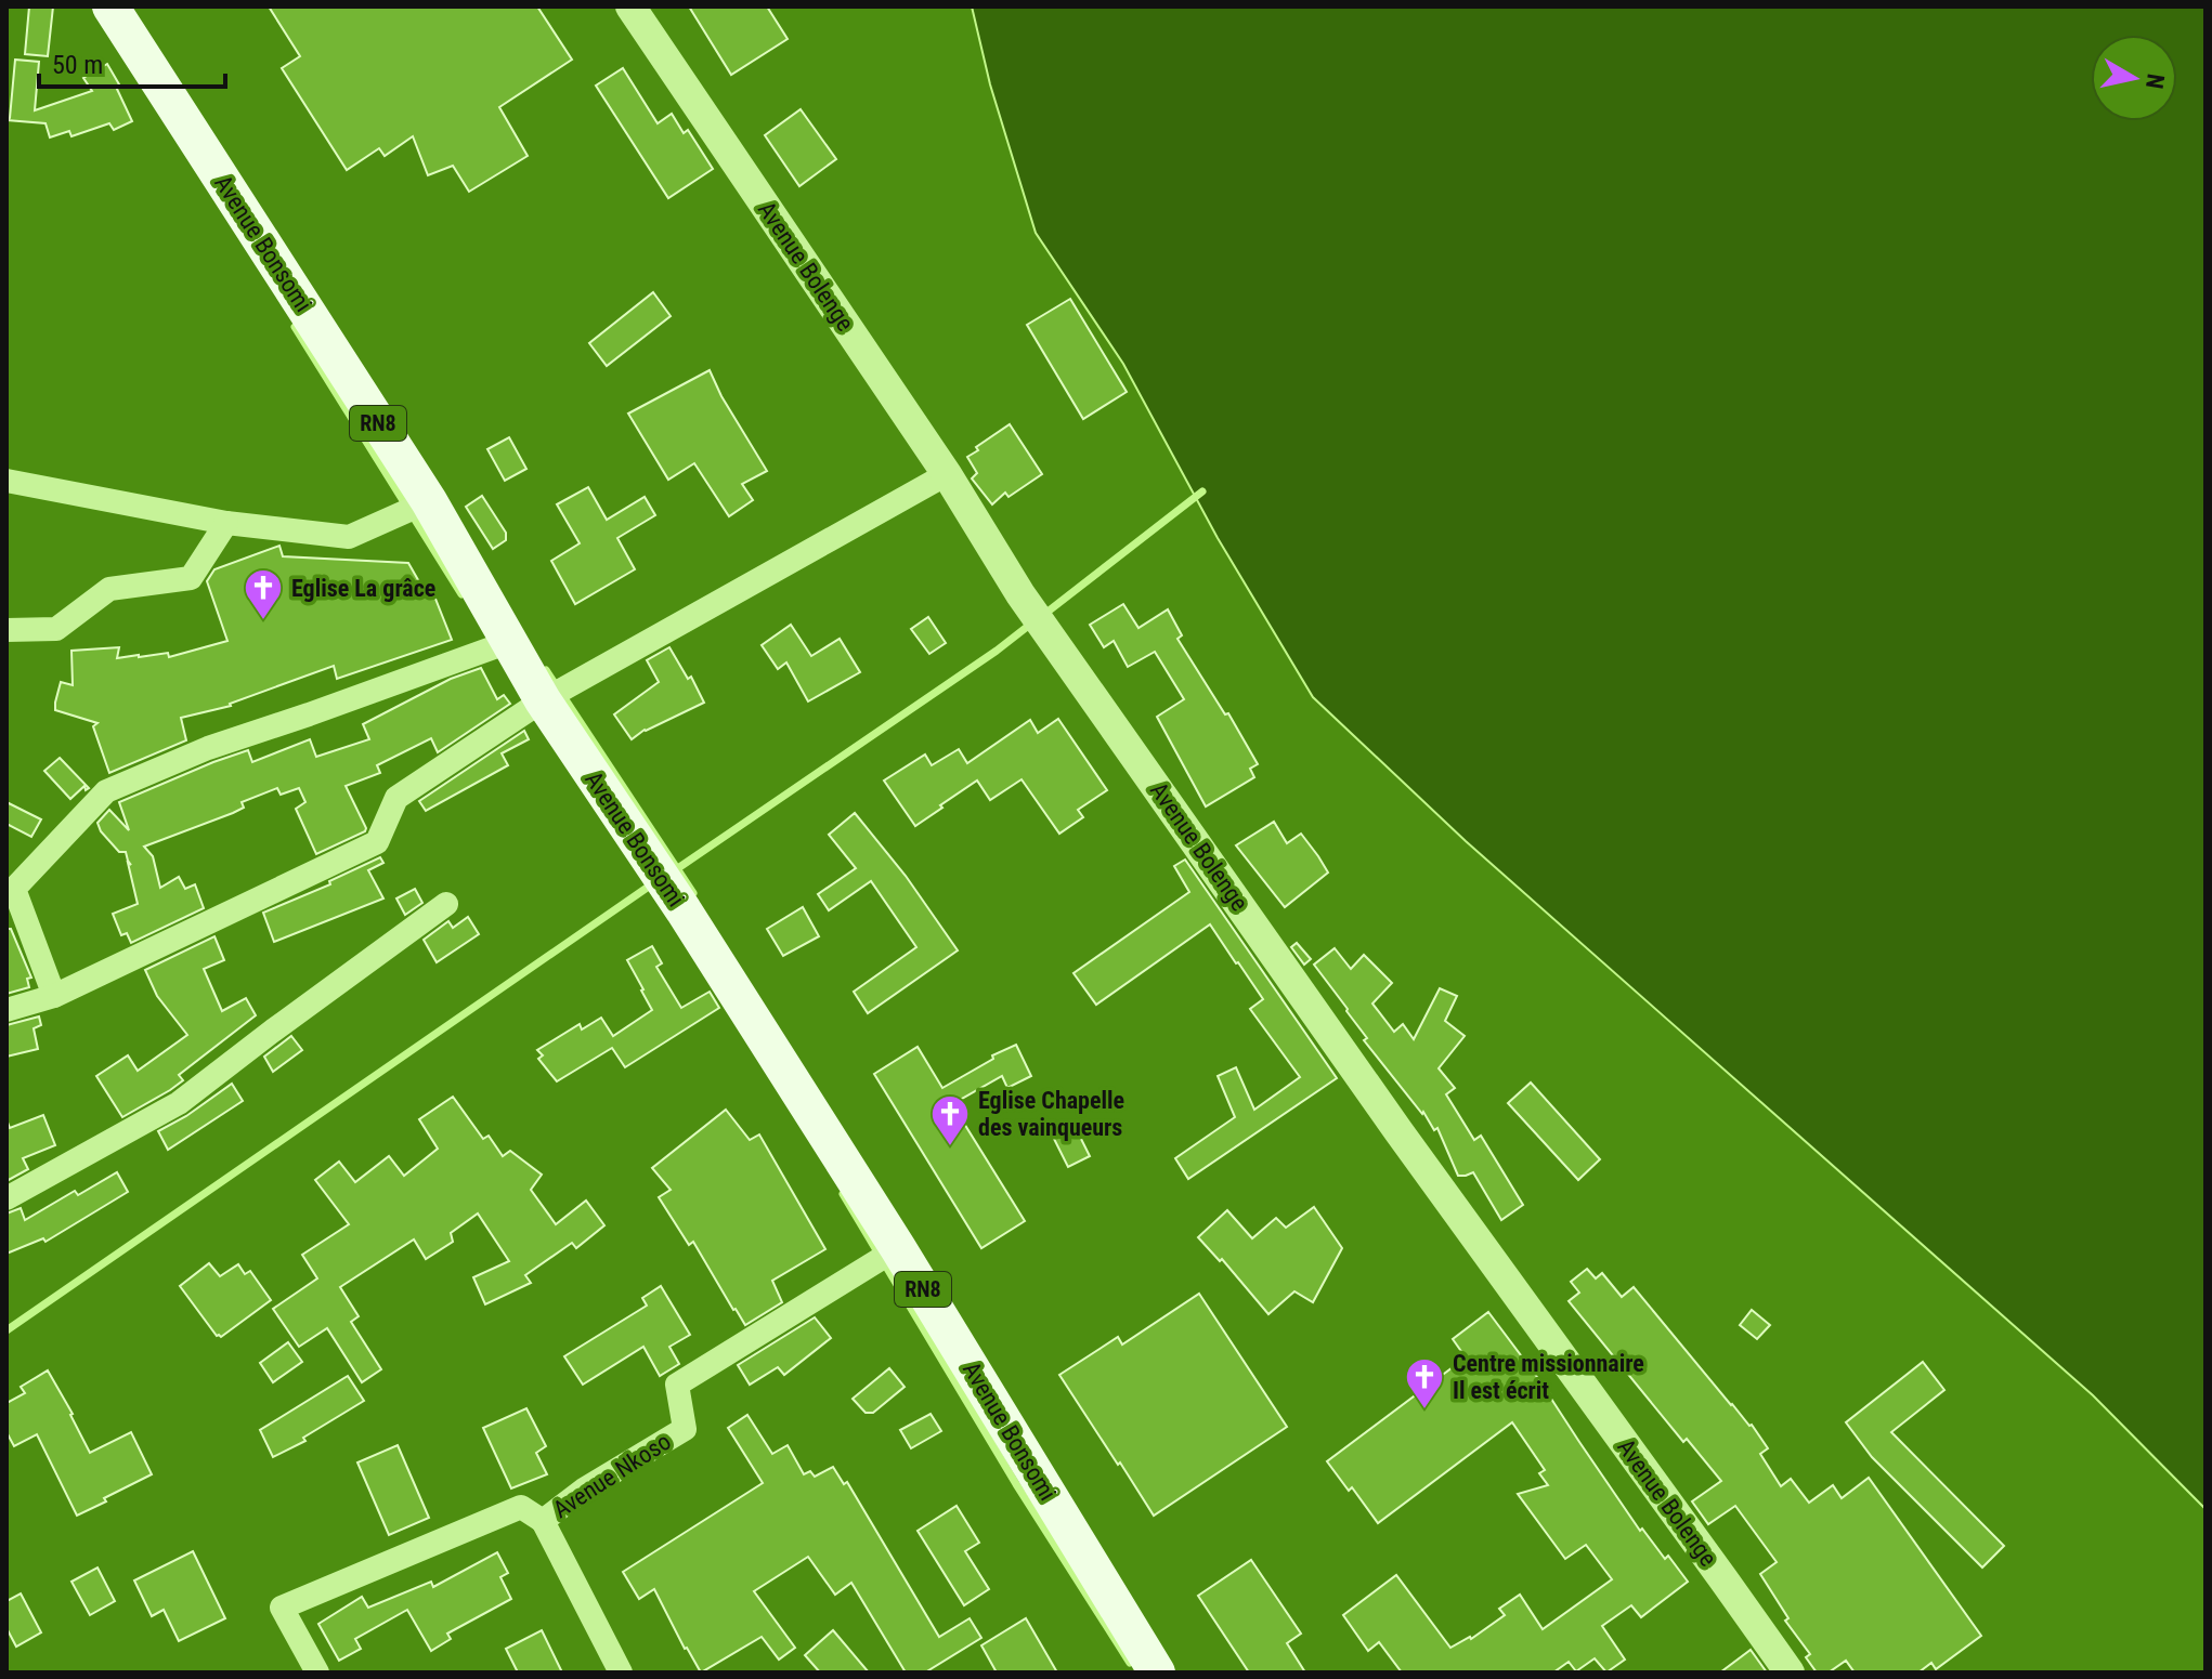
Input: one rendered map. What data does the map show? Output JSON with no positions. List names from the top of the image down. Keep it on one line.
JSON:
{"streets":{"main road":["Avenue Bonsomi","RN8"],"street":["Avenue Bolenge","Avenue Nkoso"]},"crossings":[["Avenue Bonsomi","Avenue Nkoso"]],"places":{"church":["Eglise La grâce","Eglise Chapelle des vainqueurs","Centre missionnaire Il est écrit"]},"scale_bar":"50 m","north":"right"}
